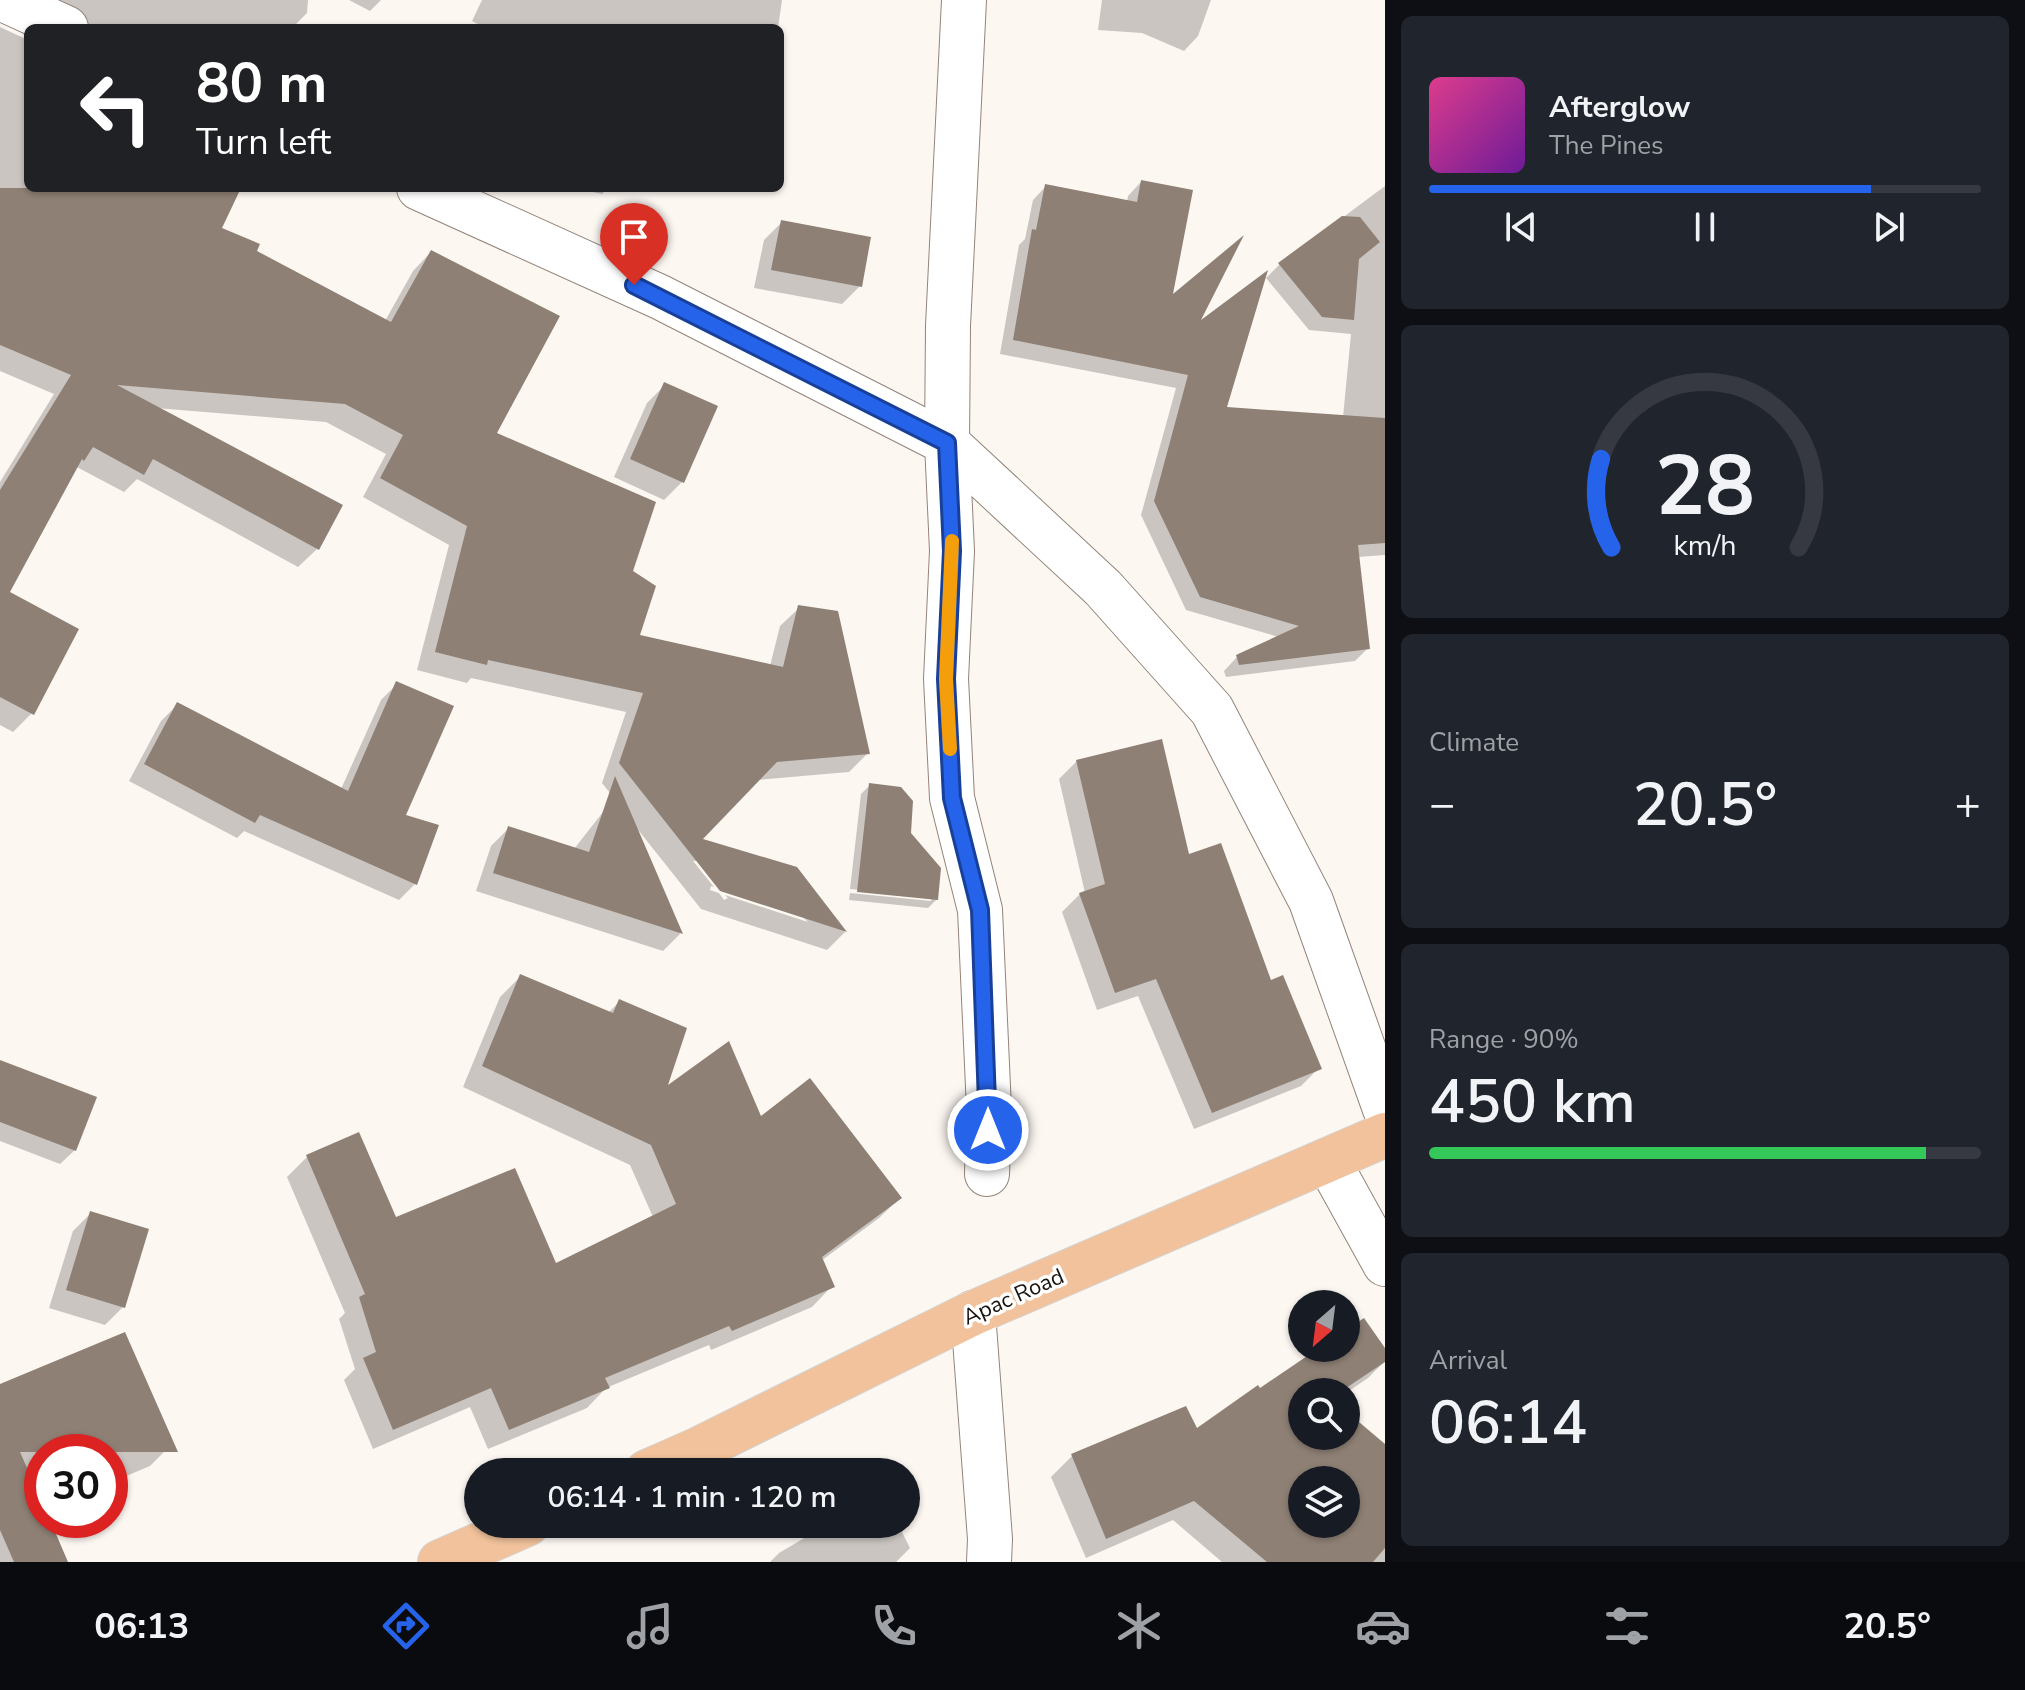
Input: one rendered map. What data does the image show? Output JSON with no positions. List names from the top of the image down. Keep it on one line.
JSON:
{"streets":{"main road":["Apac Road"]},"north":"bottom left","page":{"turn":["80 m","Turn left"],"song":["Afterglow","The Pines"],"tile":["Climate",["Range · 90%","450 km"],["Arrival","06:14"]],"heat":["−","20.5°","+"],"limit":"30","trip":"06:14 · 1 min · 120 m","tabs":["06:13","20.5°"],"gauge":["28","km/h"]}}
